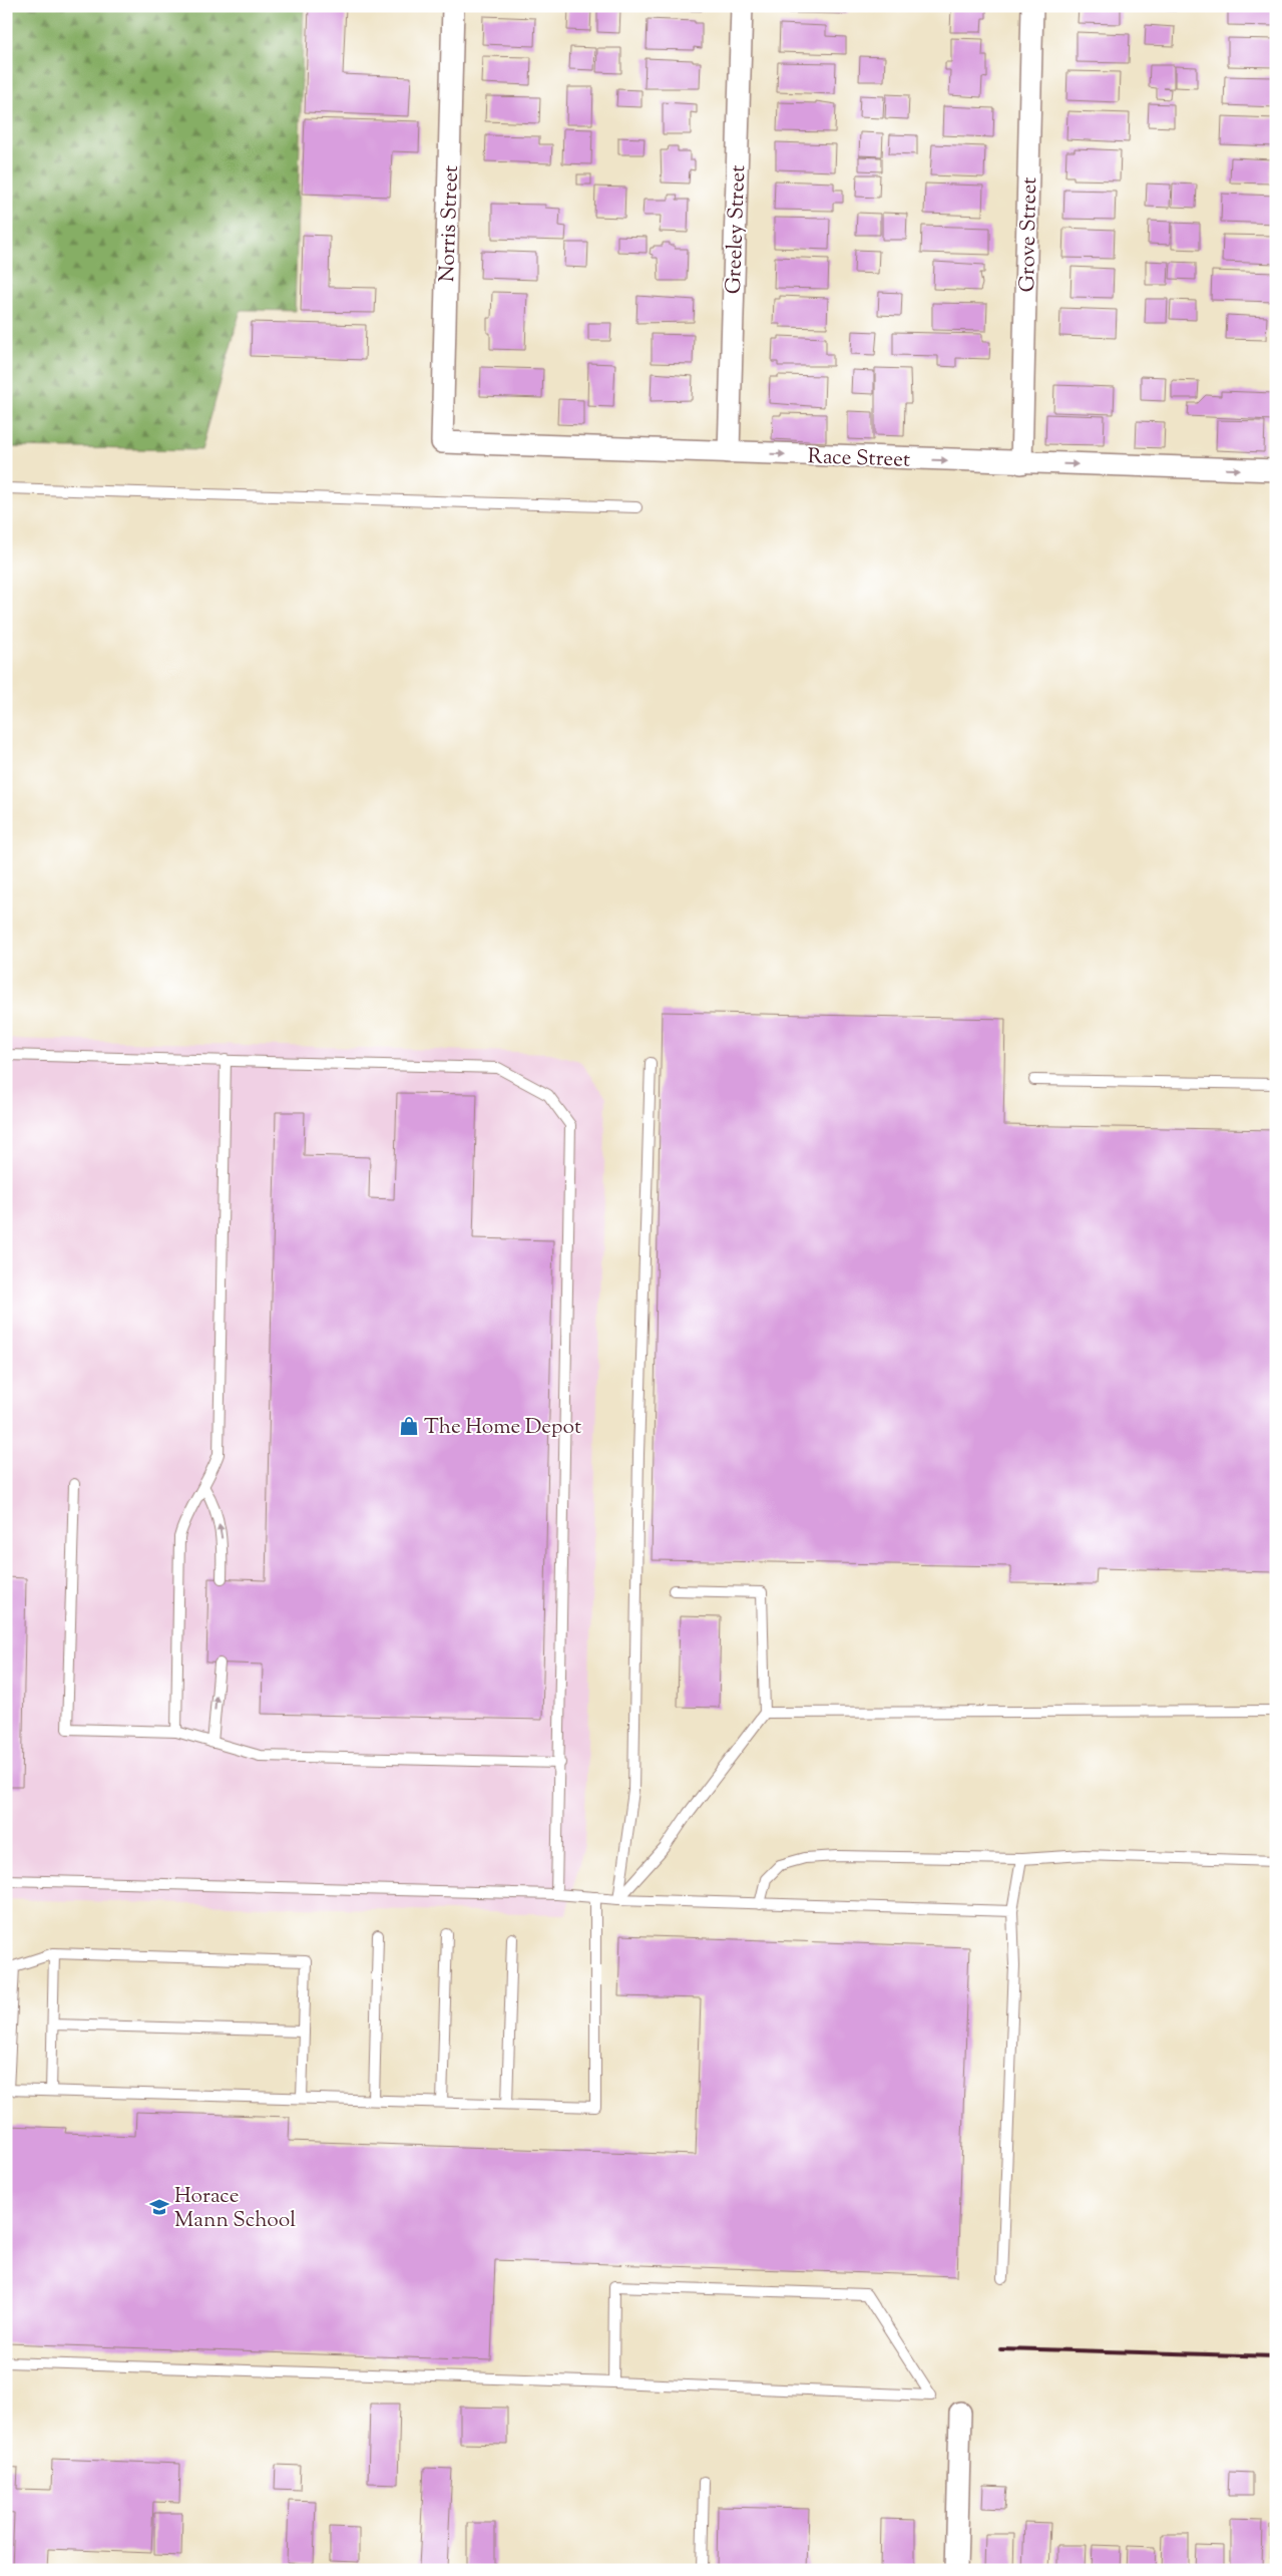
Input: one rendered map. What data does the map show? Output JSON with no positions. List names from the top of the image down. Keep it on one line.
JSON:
{"streets":{"street":["Norris Street","Greeley Street","Grove Street","Race Street"]},"crossings":[["Norris Street","Race Street"],["Greeley Street","Race Street"],["Grove Street","Race Street"]],"one_way":["Race Street"],"places":{"shop":["The Home Depot"],"school or university":["Horace Mann School"]}}
